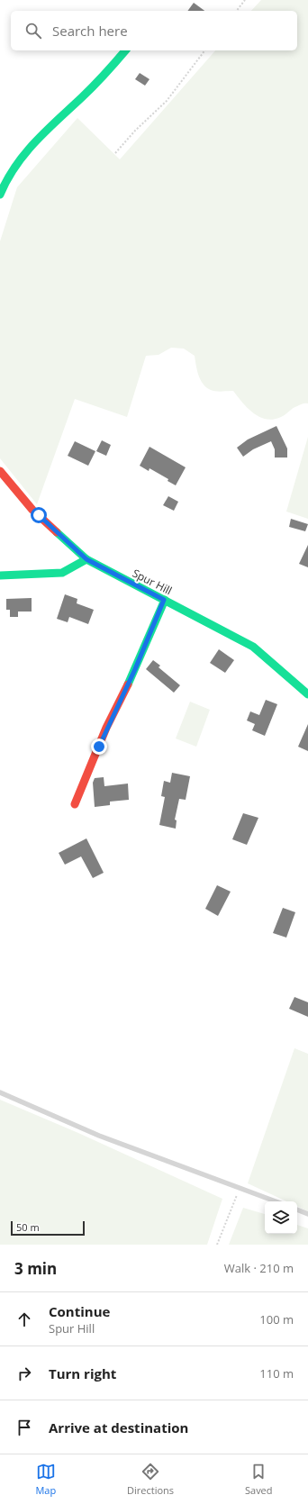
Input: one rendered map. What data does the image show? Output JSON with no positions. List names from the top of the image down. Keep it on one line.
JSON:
{"streets":{"street":["Spur Hill"]},"scale_bar":"50 m","page":{"search":"Search here","scale":"50 m","heading":["3 min","Walk · 210 m"],"list":[["Continue","Spur Hill","100 m"],["Turn right","110 m"],"Arrive at destination"],"nav":["Map","Directions","Saved"]}}
